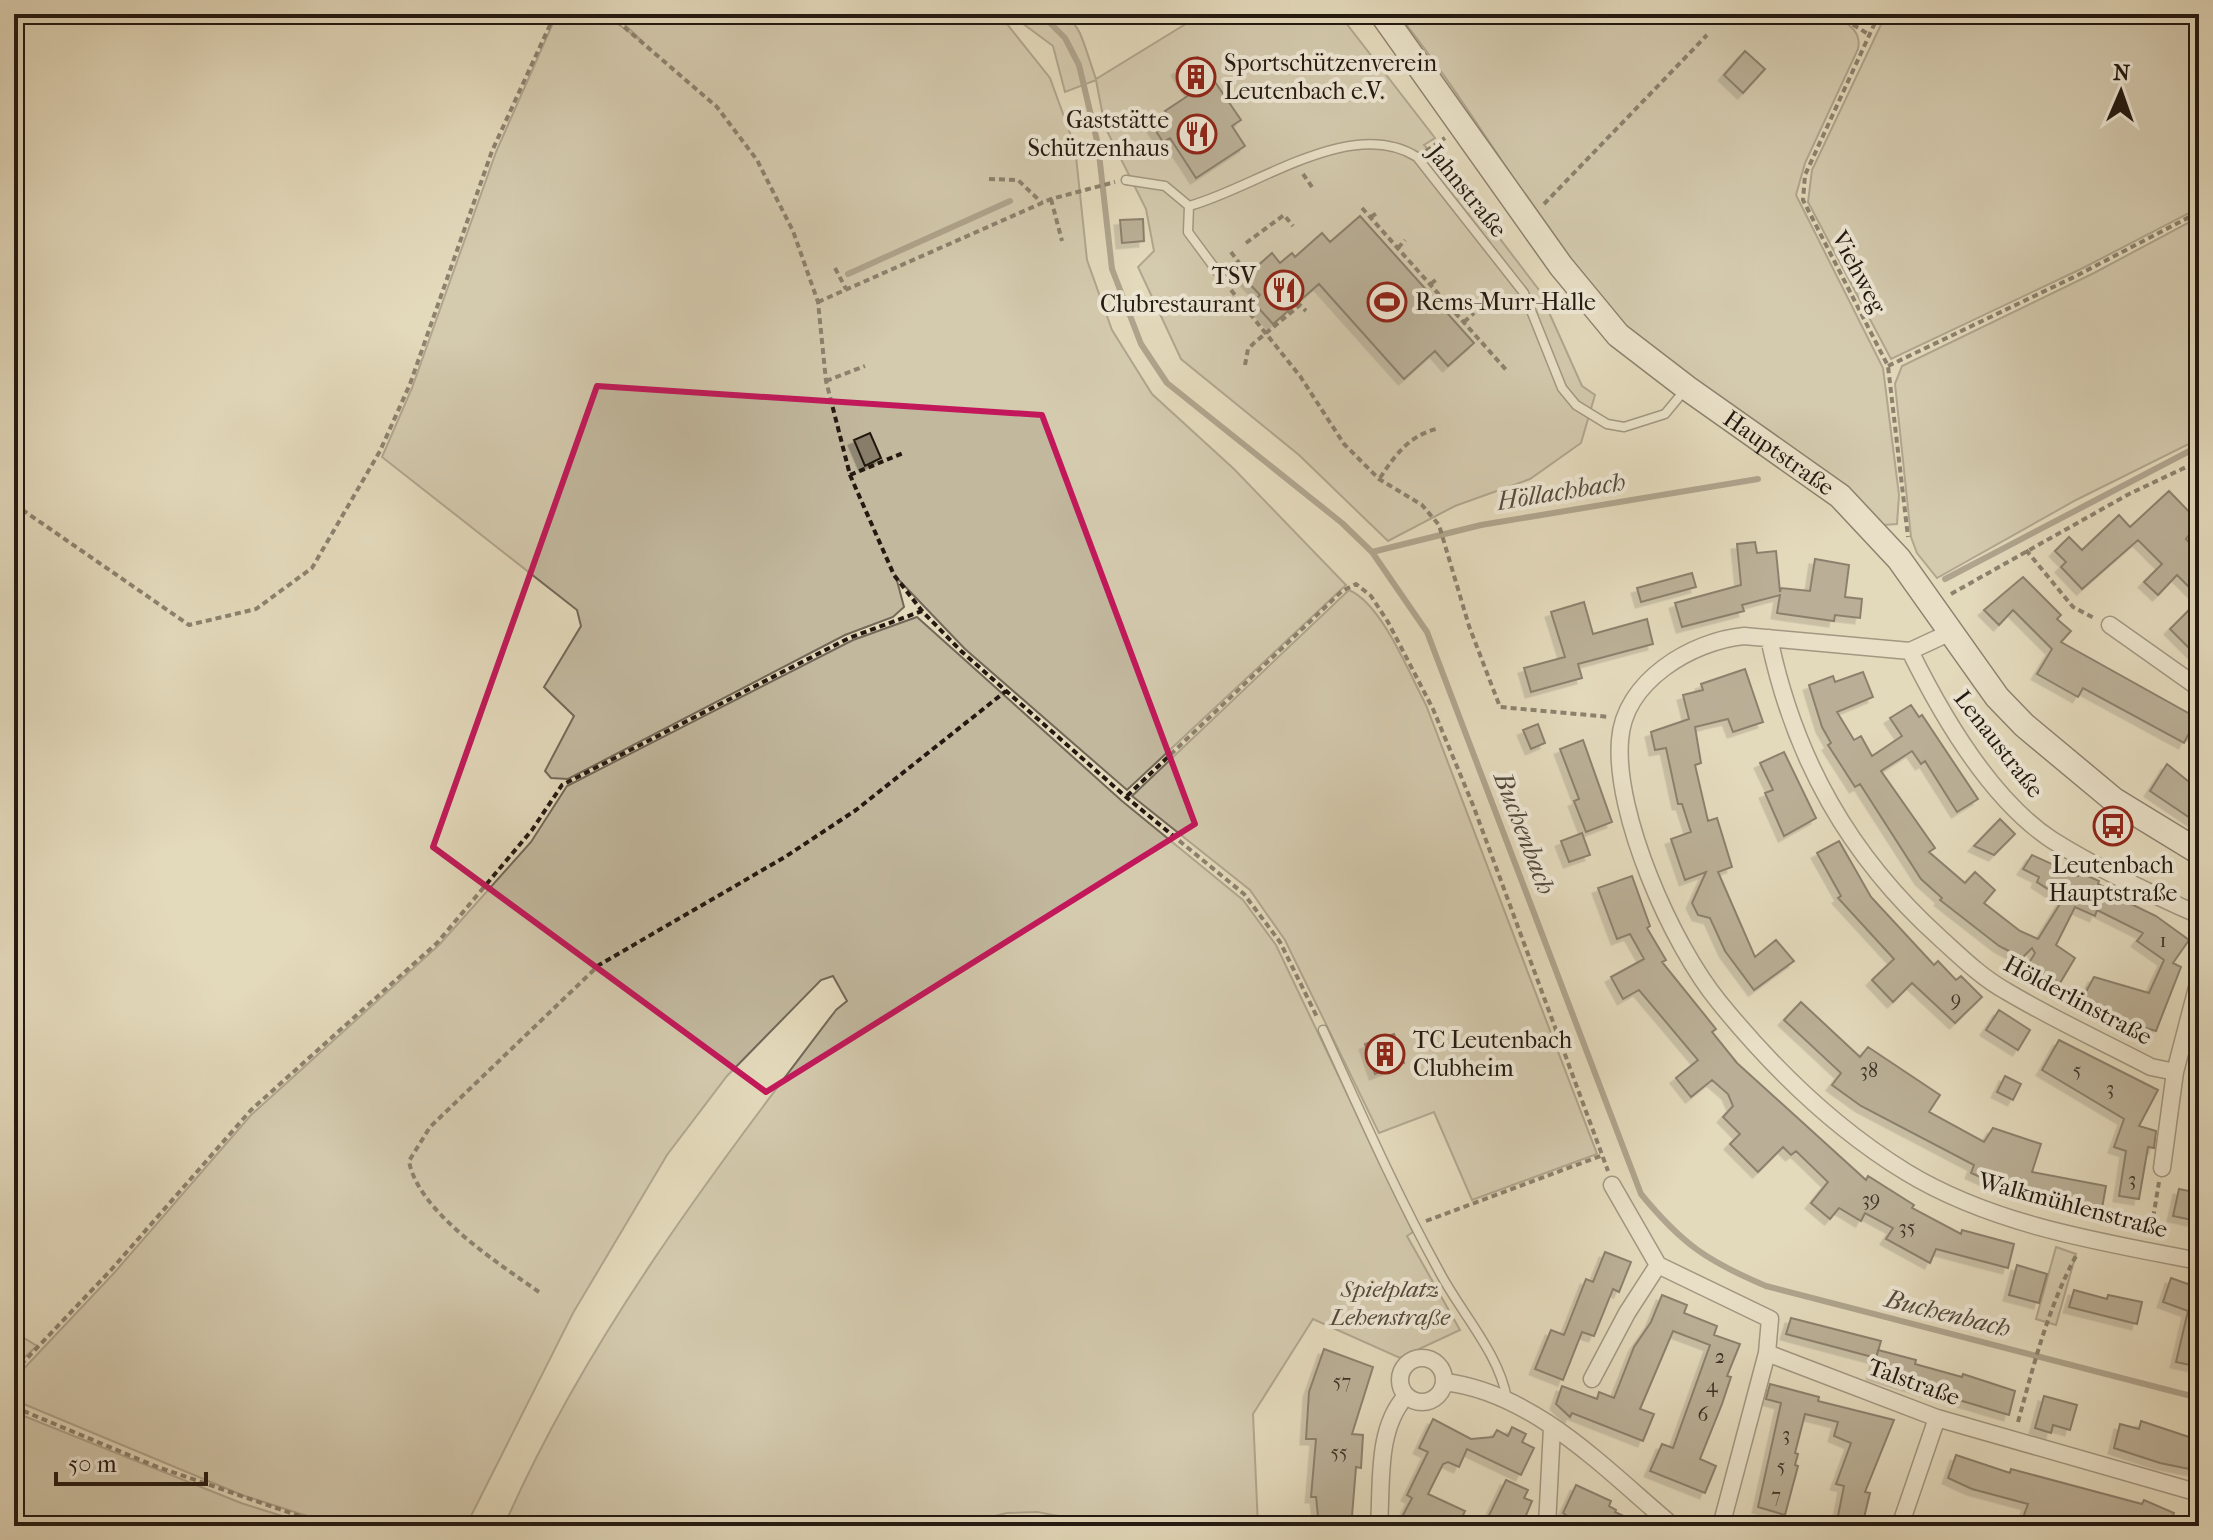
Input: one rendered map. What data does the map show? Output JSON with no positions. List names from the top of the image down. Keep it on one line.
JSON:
{"streets":{"street":["Hauptstraße","Lenaustraße","Hölderlinstraße","Walkmühlenstraße","Talstraße"],"lane":["Jahnstraße"],"path":["Viehweg"]},"crossings":[["Jahnstraße","Hauptstraße"],["Viehweg","Hauptstraße"]],"water":["Höllachbach","Buchenbach"],"parks":["Spielplatz Lehenstraße"],"places":{"building":["Sportschützenverein Leutenbach e.V.","TC Leutenbach Clubheim"],"restaurant":["Gaststätte Schützenhaus","TSV Clubrestaurant"],"sports":["Rems-Murr-Halle"],"bus stop":["Leutenbach Hauptstraße"]},"house_numbers":["1","9","38","5","3","3","39","35","2","57","4","6","3","55","5","7"],"scale_bar":"50 m","north":"top"}
